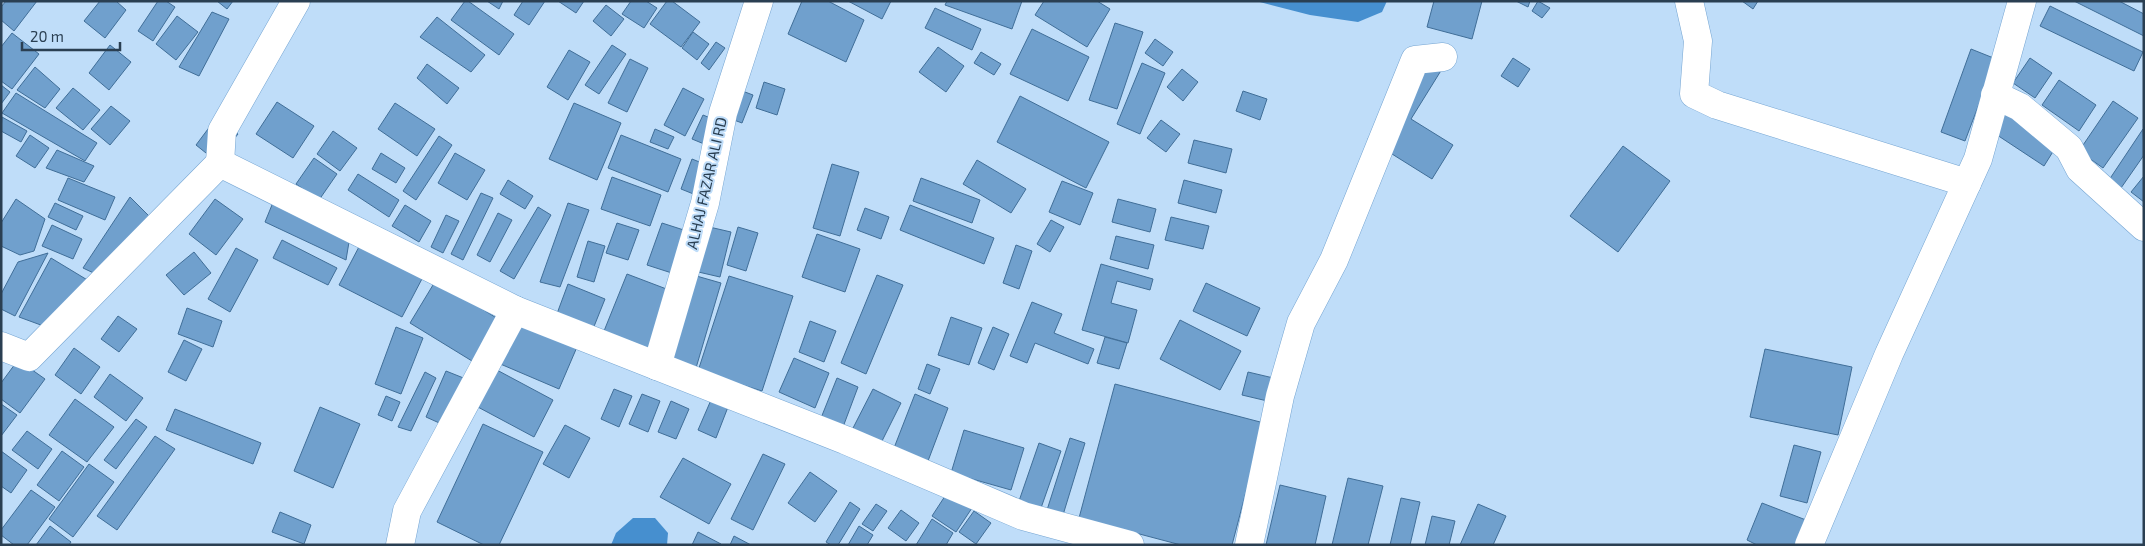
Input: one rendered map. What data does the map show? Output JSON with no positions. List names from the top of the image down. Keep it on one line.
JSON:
{"streets":{"street":["ALHAJ FAZAR ALI RD"]},"scale_bar":"20 m"}
